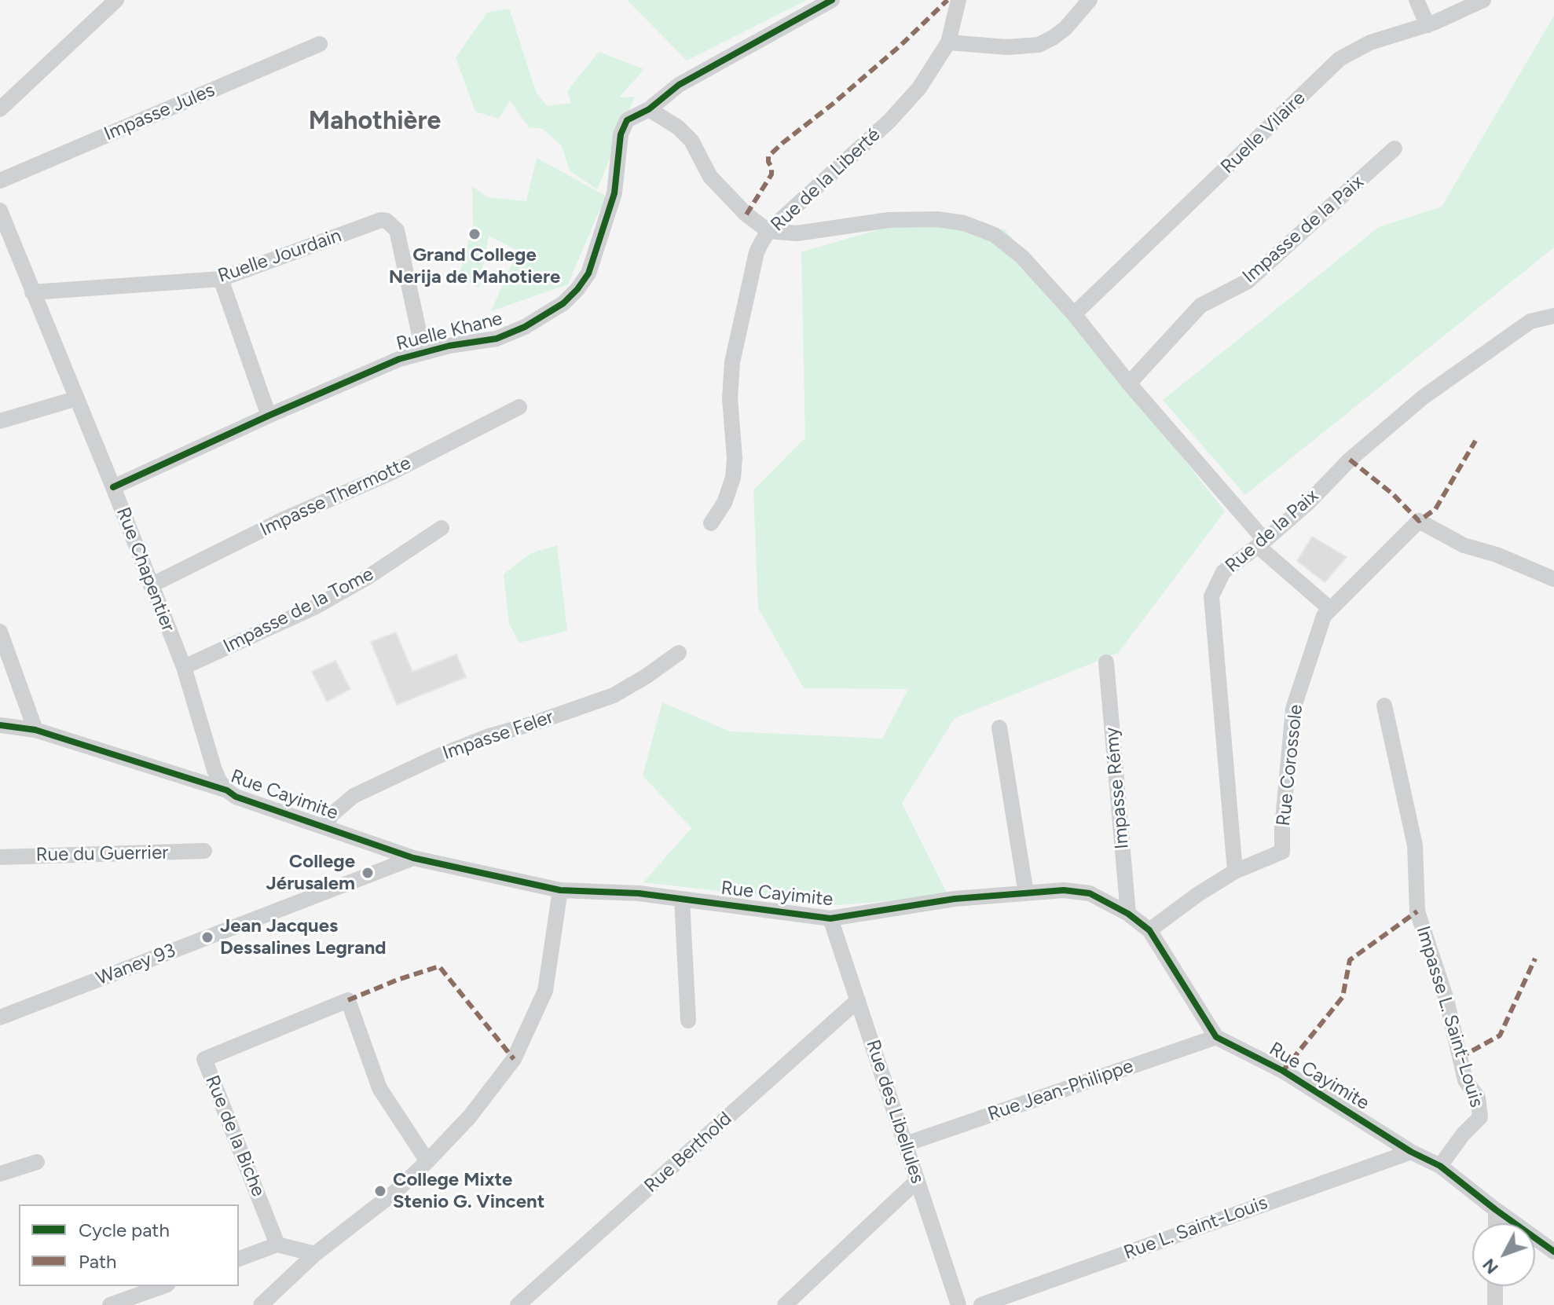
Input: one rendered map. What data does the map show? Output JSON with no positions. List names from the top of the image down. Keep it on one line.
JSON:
{"streets":{"street":["Impasse Jules","Ruelle Vilaire","Rue de la Liberté","Impasse de la Paix","Ruelle Jourdain","Ruelle Khane","Impasse Thermotte","Rue de la Paix","Rue Chapentier","Impasse de la Tome","Impasse Feler","Rue Corossole","Impasse Rémy","Rue Cayimite","Rue du Guerrier","Waney 93","Impasse L. Saint-Louis","Rue Jean-Philippe","Rue des Libellules","Rue de la Biche","Rue Berthold","Rue L. Saint-Louis"]},"crossings":[["Ruelle Jourdain","Ruelle Khane"],["Ruelle Jourdain","Rue Chapentier"],["Ruelle Khane","Rue Chapentier"],["Impasse Thermotte","Rue Chapentier"],["Rue de la Paix","Rue Corossole"],["Rue Chapentier","Impasse de la Tome"],["Rue Chapentier","Rue Cayimite"],["Impasse Feler","Rue Cayimite"],["Impasse Rémy","Rue Cayimite"],["Rue Cayimite","Waney 93"],["Rue Cayimite","Impasse L. Saint-Louis"],["Rue Cayimite","Rue Jean-Philippe"],["Rue Cayimite","Rue des Libellules"],["Rue Cayimite","Rue L. Saint-Louis"],["Rue Jean-Philippe","Rue des Libellules"],["Rue des Libellules","Rue Berthold"]],"districts":["Mahothière"],"places":["Grand College Nerija de Mahotiere","College Jérusalem","Jean Jacques Dessalines Legrand","College Mixte Stenio G. Vincent"],"legend":["Cycle path","Path"],"north":"bottom left"}
